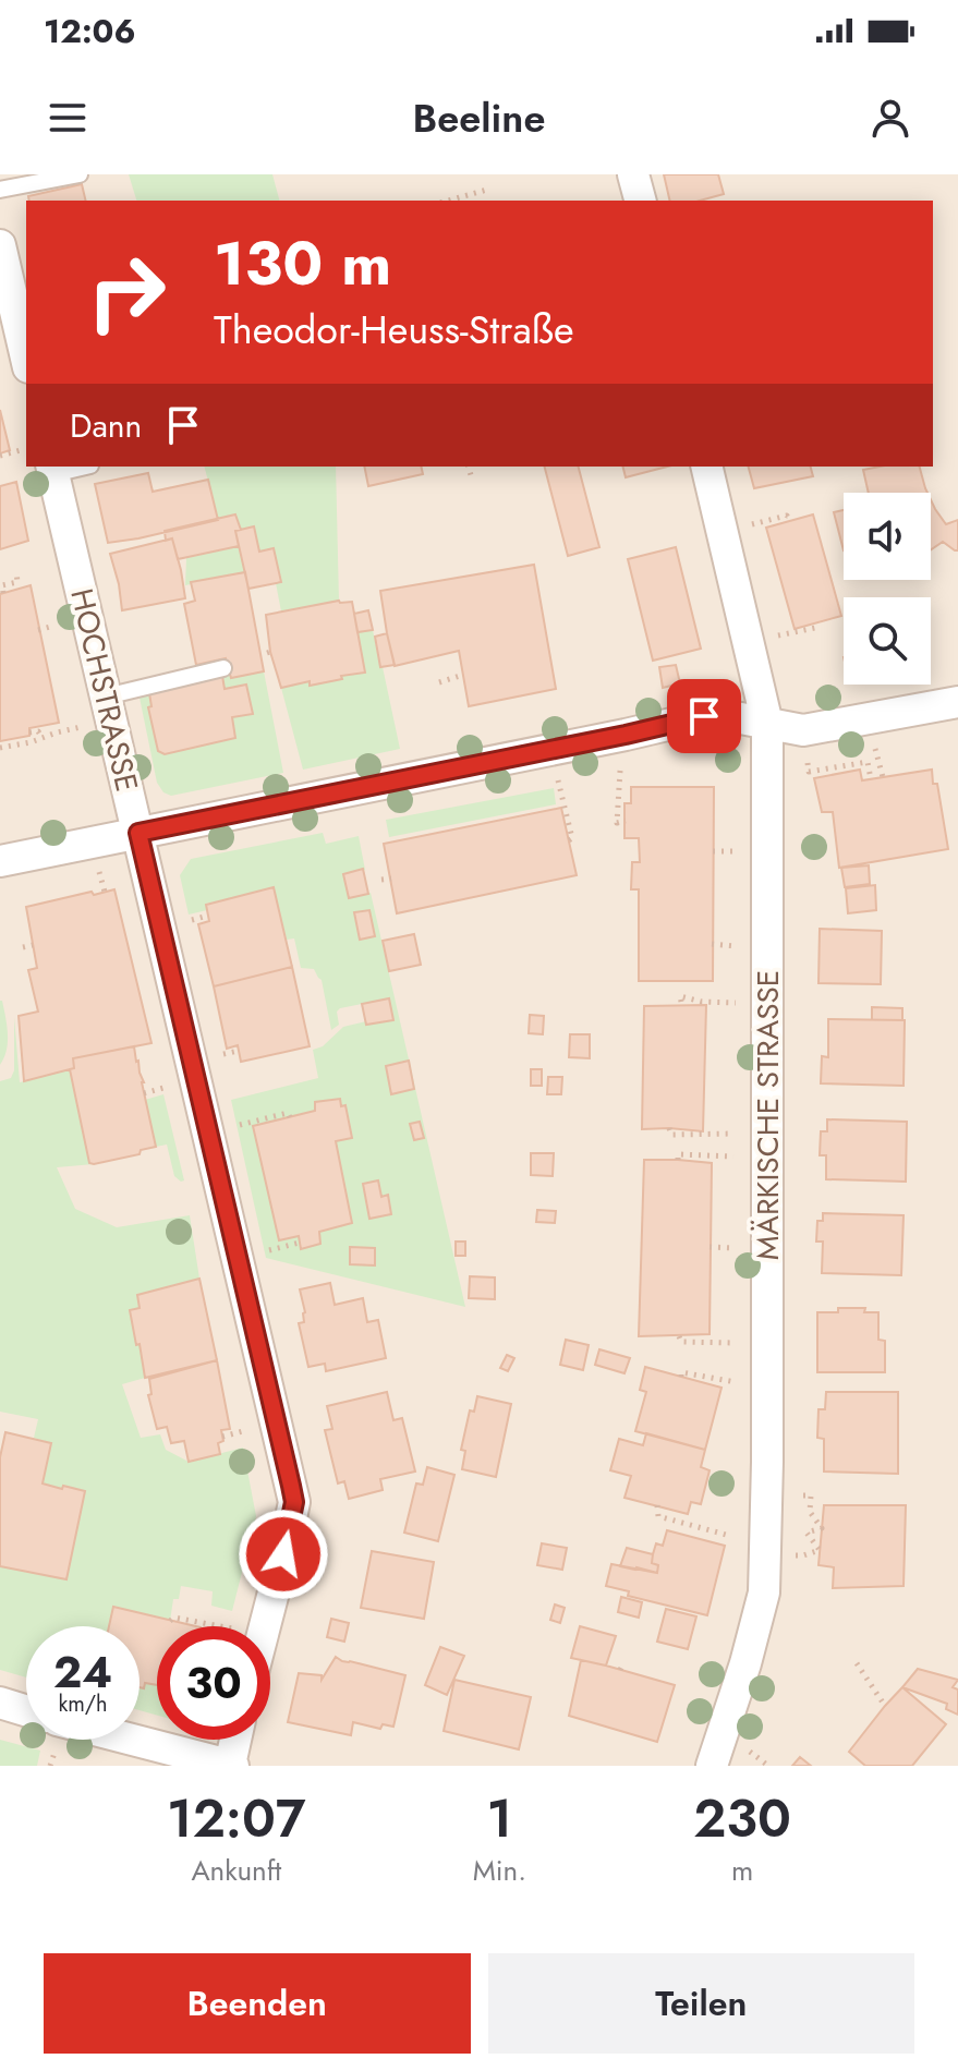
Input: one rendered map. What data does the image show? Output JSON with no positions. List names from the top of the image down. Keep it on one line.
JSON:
{"streets":{"street":["HOCHSTRASSE","MÄRKISCHE STRASSE"]},"page":{"status":"12:06","header":"Beeline","turn":["130 m","Theodor-Heuss-Straße"],"then":"Dann","speed":"24 km/h","limit":"30","eta":["12:07","Ankunft","1","Min.","230","m"],"buttons":["Beenden","Teilen"]}}
